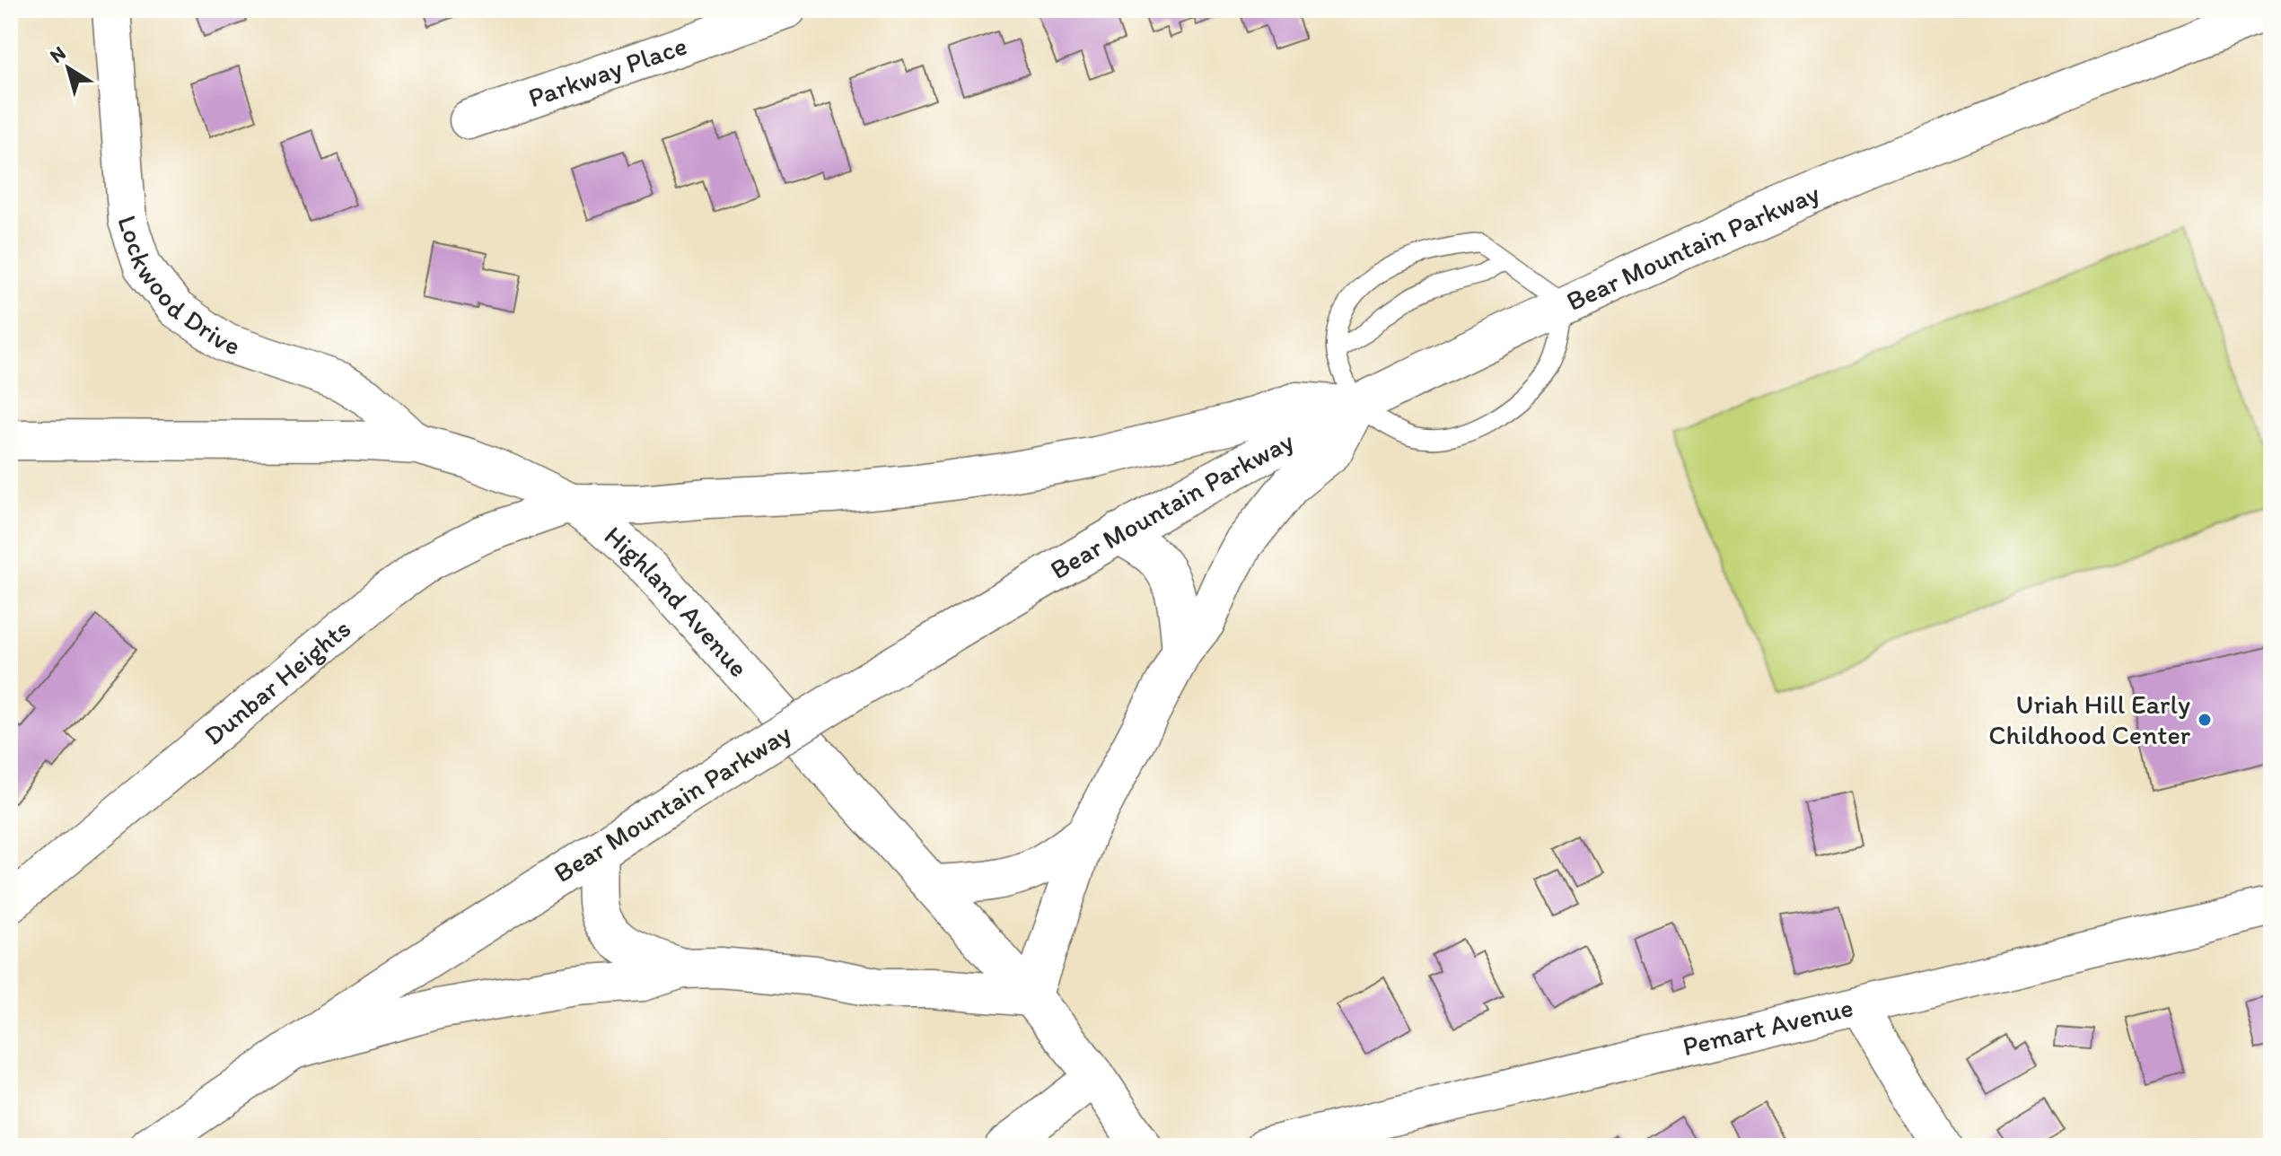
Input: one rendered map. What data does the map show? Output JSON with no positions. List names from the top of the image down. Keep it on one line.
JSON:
{"streets":{"main road":["Bear Mountain Parkway","Highland Avenue"],"street":["Parkway Place","Lockwood Drive","Dunbar Heights","Pemart Avenue"]},"crossings":[["Lockwood Drive","Highland Avenue"],["Highland Avenue","Dunbar Heights"]],"places":["Uriah Hill Early Childhood Center"],"north":"top left"}
